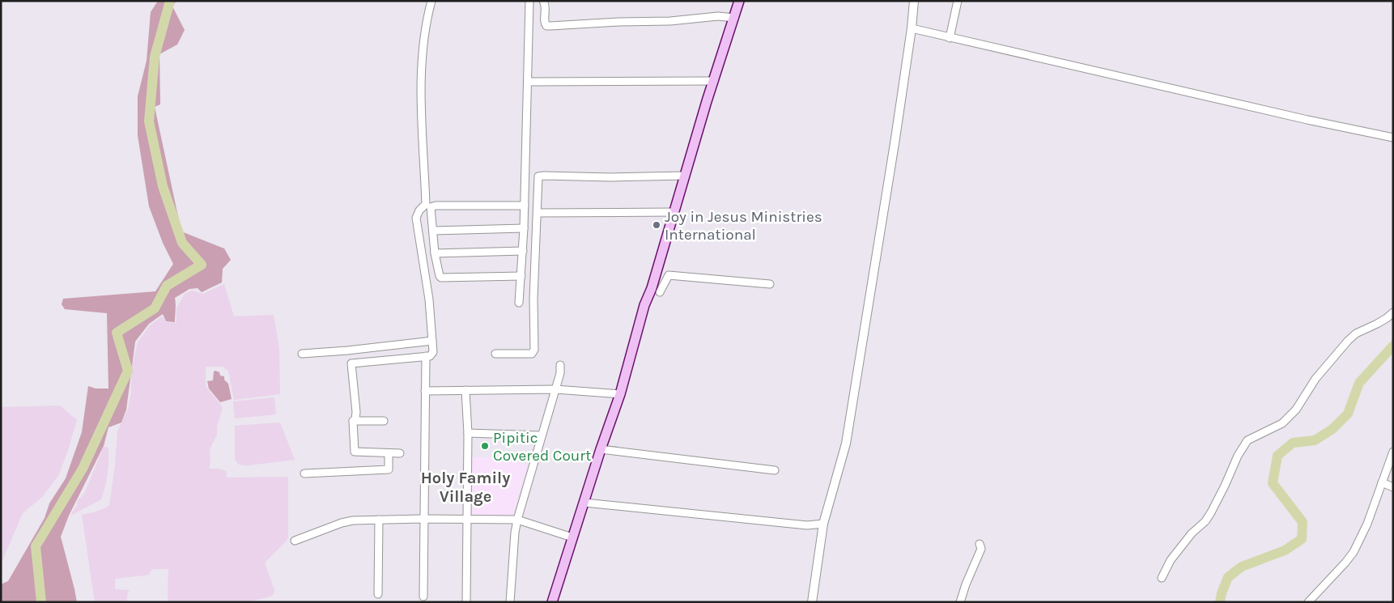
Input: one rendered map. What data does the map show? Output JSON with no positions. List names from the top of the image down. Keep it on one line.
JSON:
{"districts":["Holy Family Village"],"places":["Joy in Jesus Ministries International","Pipitic Covered Court"]}
